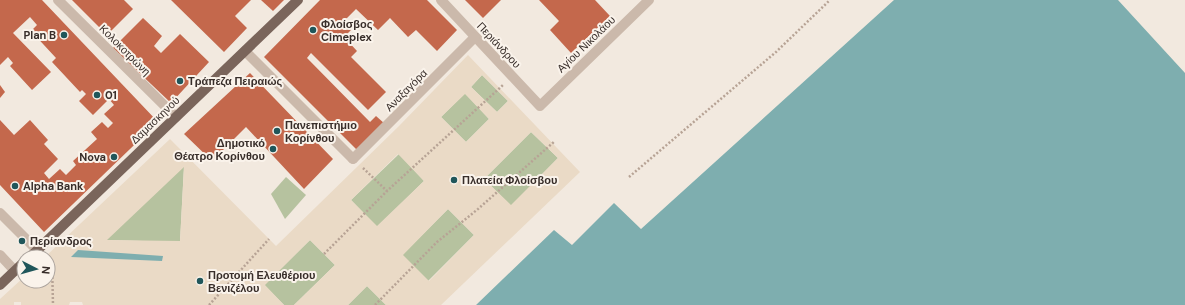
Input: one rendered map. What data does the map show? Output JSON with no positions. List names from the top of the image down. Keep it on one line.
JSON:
{"streets":{"main road":["Δαμασκηνού"],"street":["Αγίου Νικολάου","Περιάνδρου","Κολοκοτρώνη","Αναξαγόρα"]},"crossings":[["Αγίου Νικολάου","Περιάνδρου"],["Περιάνδρου","Αναξαγόρα"],["Κολοκοτρώνη","Δαμασκηνού"]],"places":["Φλοίσβος Cimeplex","Plan B","Τράπεζα Πειραιώς","01","Πανεπιστήμιο Κορίνθου","Δημοτικό Θέατρο Κορίνθου","Nova","Πλατεία Φλοίσβου","Alpha Bank","Περίανδρος","Προτομή Ελευθέριου Βενιζέλου"],"north":"right"}
